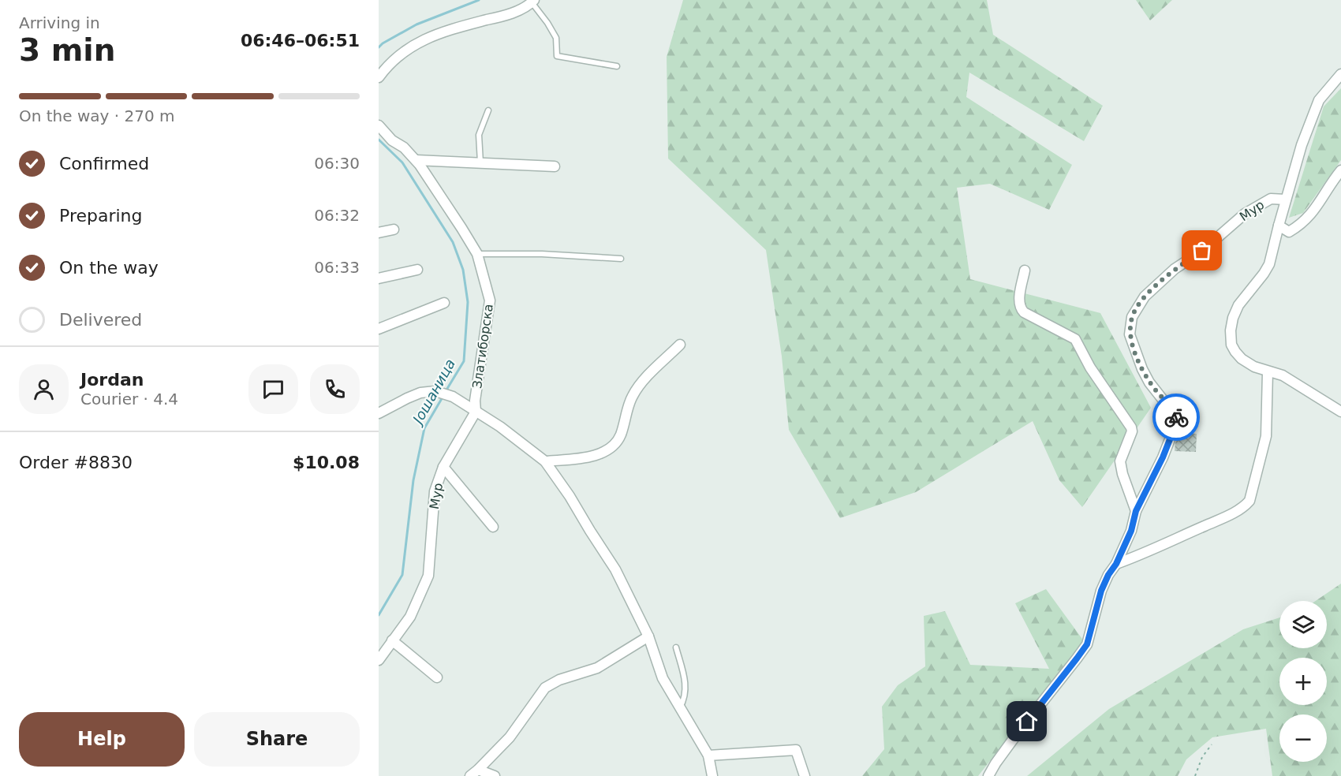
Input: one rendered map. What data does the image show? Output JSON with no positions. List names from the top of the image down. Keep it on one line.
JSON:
{"streets":{"street":["Мур","Златиборска"]},"crossings":[["Мур","Златиборска"]],"water":["Јошаница"],"page":{"heading":["3 min","Arriving in","06:46–06:51"],"panel":["Jordan","Courier · 4.4","Order #8830","$10.08"],"bar":"On the way · 270 m","list":[["Confirmed","06:30"],["Preparing","06:32"],["On the way","06:33"],"Delivered"],"map_buttons":["+","−"],"buttons":["Help","Share"]}}
